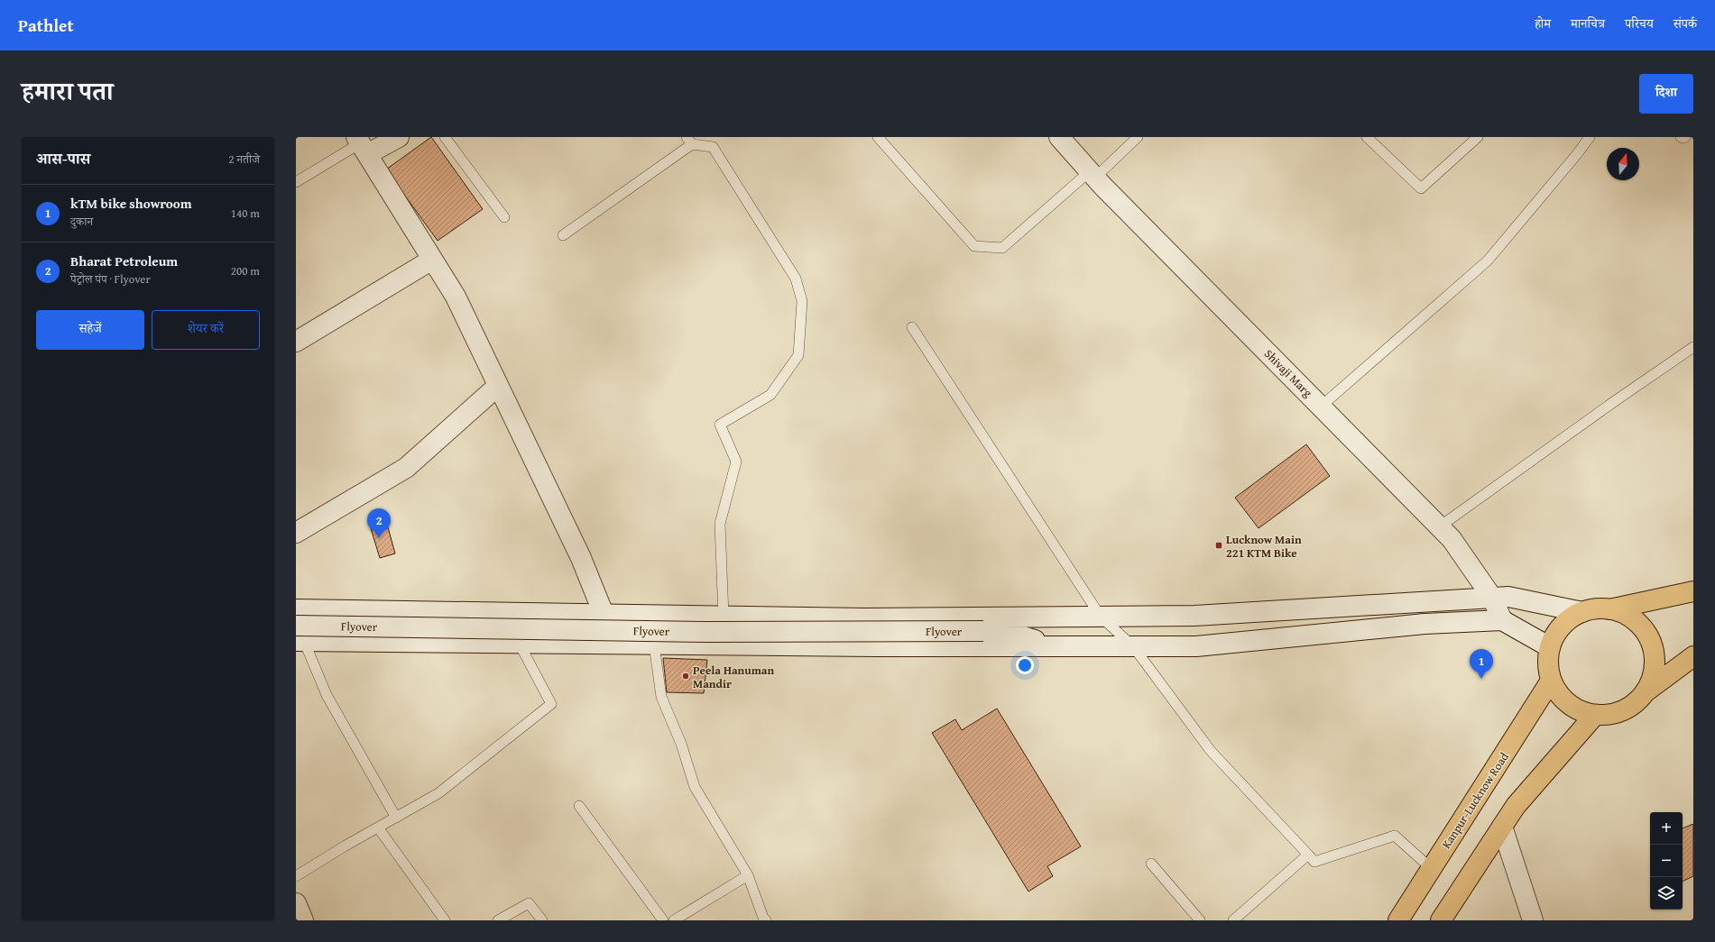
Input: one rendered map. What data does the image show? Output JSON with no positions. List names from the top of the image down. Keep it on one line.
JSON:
{"streets":{"main road":["Shivaji Marg","Flyover","Kanpur-Lucknow Road"]},"places":{"transit":["Lucknow Main 221 KTM Bike"],"other":["Peela Hanuman Mandir"]},"north":"top","page":{"header":"Pathlet","nav":["होम","मानचित्र","परिचय","संपर्क"],"title":"हमारा पता","buttons":["दिशा",["सहेजें","शेयर करें"]],"heading":["आस-पास","2 नतीजे"],"list":[{"mark":"1","name":"kTM bike showroom","note":"दुकान","value":"140 m"},{"mark":"2","name":"Bharat Petroleum","note":"पेट्रोल पंप · Flyover","value":"200 m"}],"pins":["2","1"],"map_buttons":["+","−"]}}
